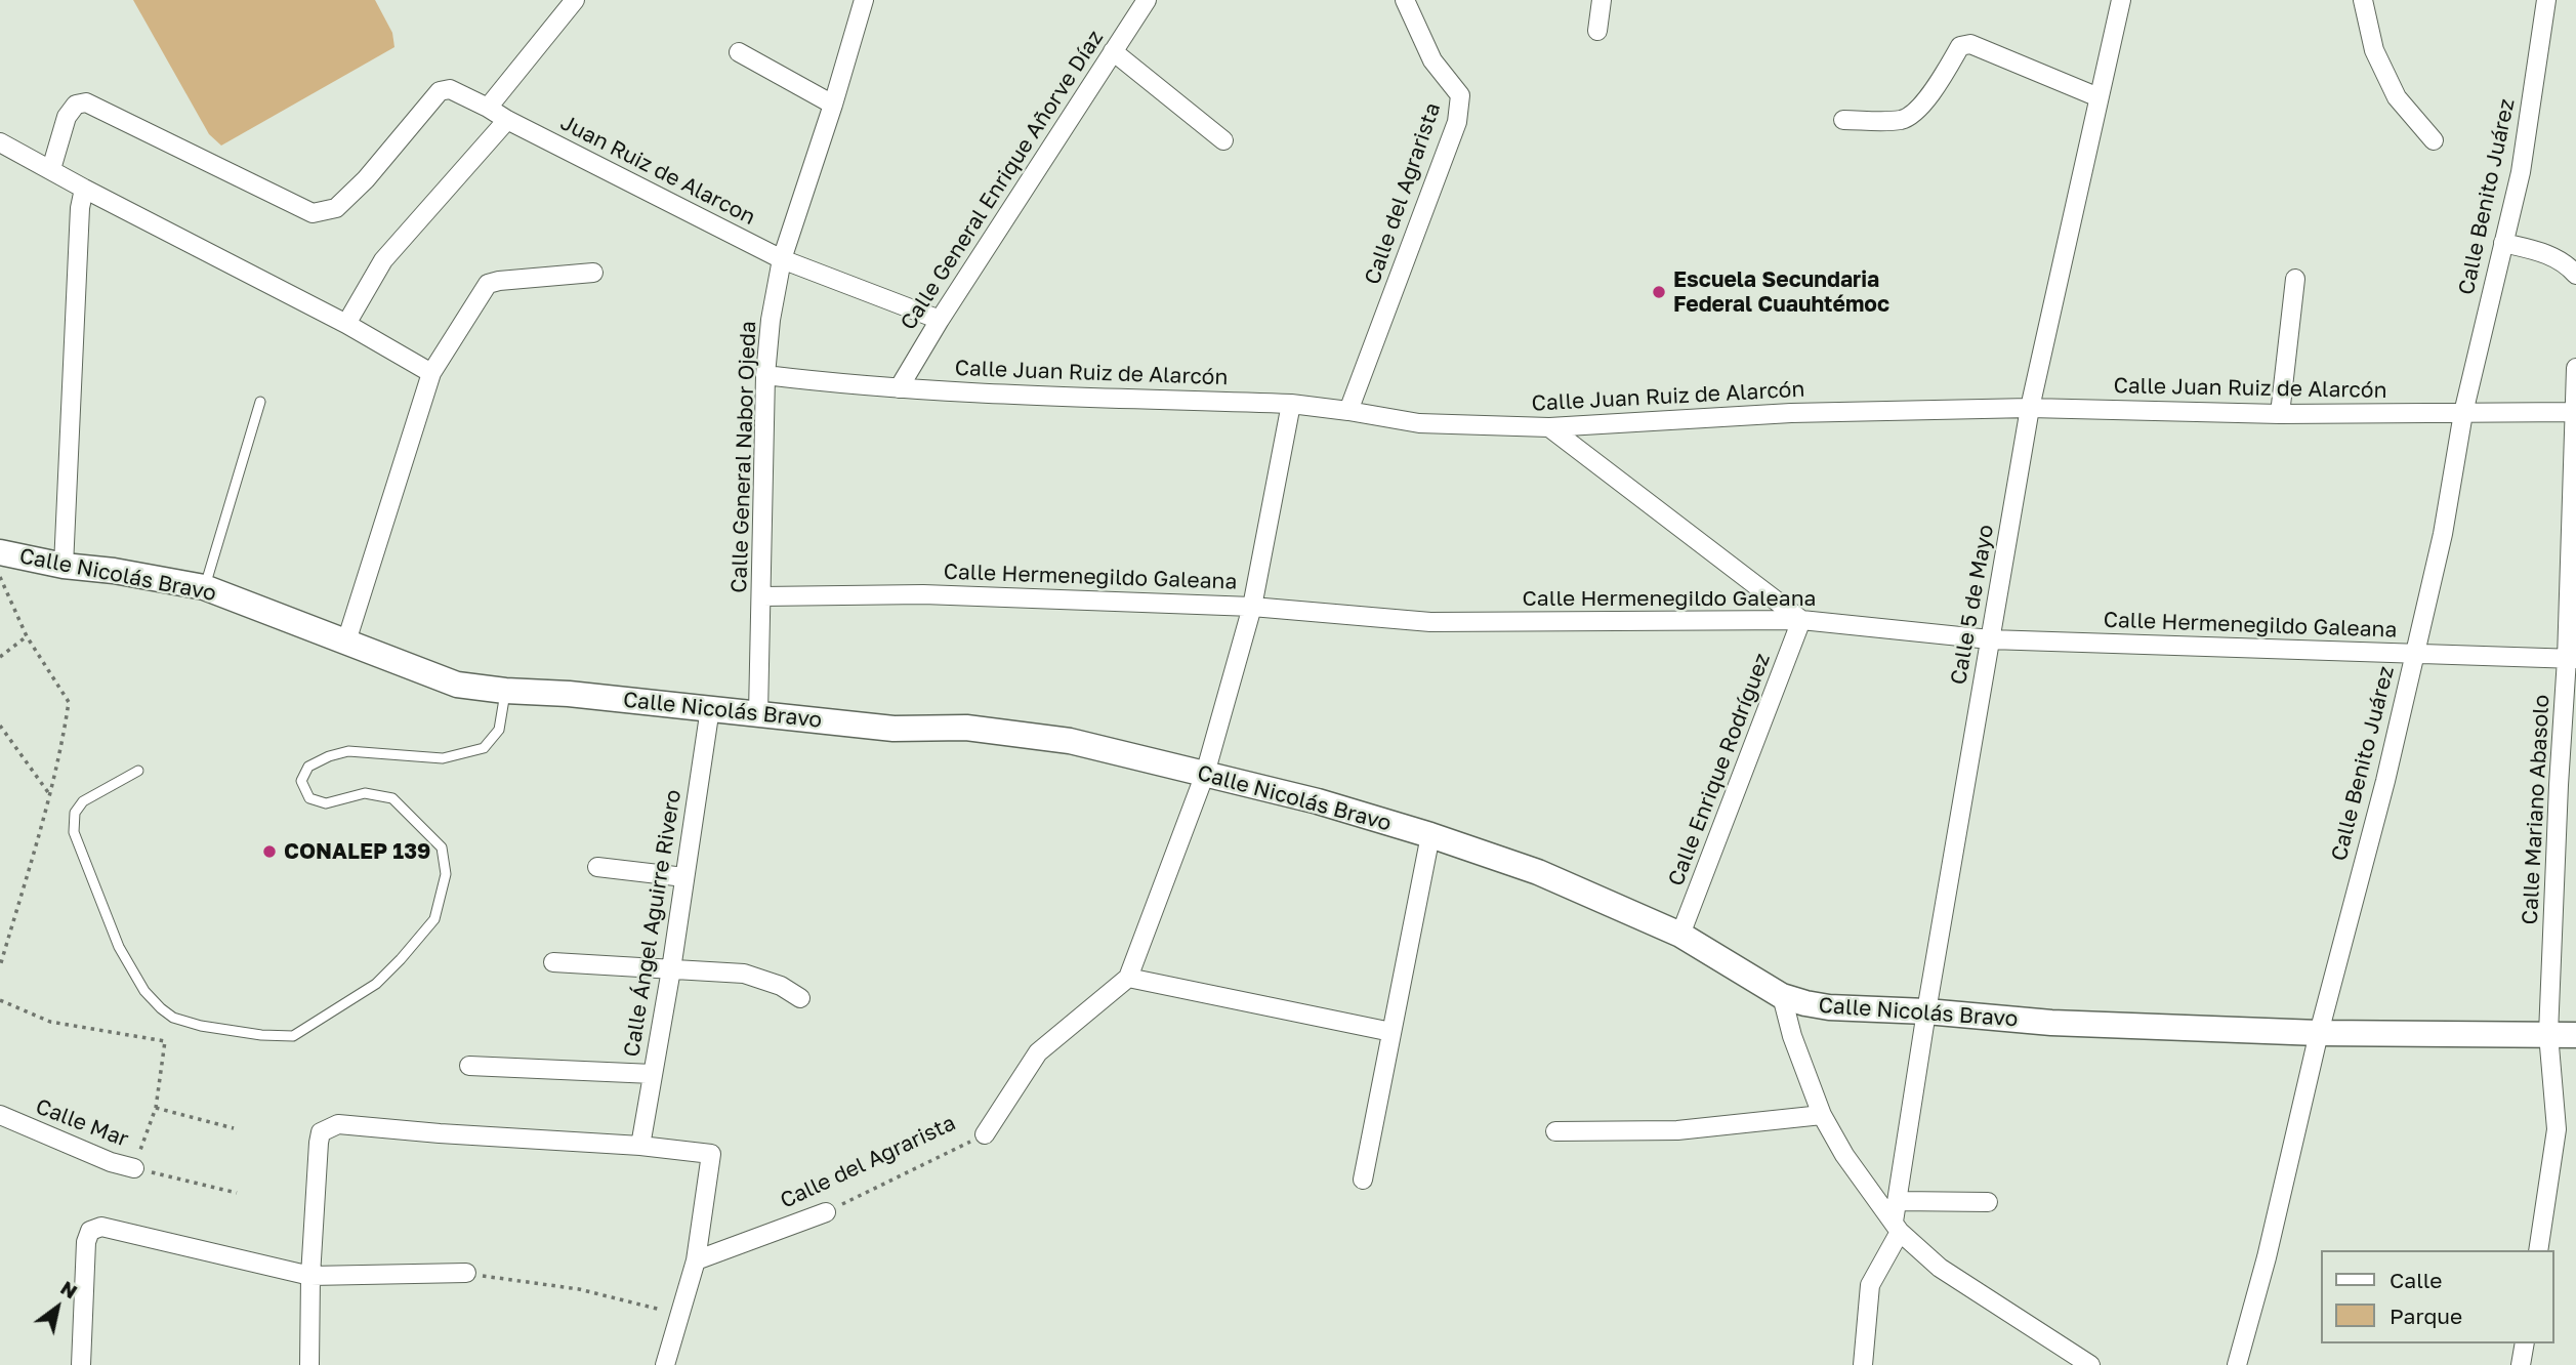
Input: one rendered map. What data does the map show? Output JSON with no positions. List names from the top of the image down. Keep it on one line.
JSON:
{"streets":{"street":["Juan Ruiz de Alarcon","Calle General Enrique Añorve Díaz","Calle del Agrarista","Calle Benito Juárez","Calle Juan Ruiz de Alarcón","Calle General Nabor Ojeda","Calle Nicolás Bravo","Calle Hermenegildo Galeana","Calle 5 de Mayo","Calle Enrique Rodríguez","Calle Mariano Abasolo","Calle Ángel Aguirre Rivero","Calle Mar"]},"crossings":[["Juan Ruiz de Alarcon","Calle General Enrique Añorve Díaz"],["Juan Ruiz de Alarcon","Calle General Nabor Ojeda"],["Calle General Enrique Añorve Díaz","Calle Juan Ruiz de Alarcón"],["Calle del Agrarista","Calle Juan Ruiz de Alarcón"],["Calle del Agrarista","Calle Nicolás Bravo"],["Calle del Agrarista","Calle Hermenegildo Galeana"],["Calle Benito Juárez","Calle Juan Ruiz de Alarcón"],["Calle Benito Juárez","Calle Nicolás Bravo"],["Calle Benito Juárez","Calle Hermenegildo Galeana"],["Calle Juan Ruiz de Alarcón","Calle General Nabor Ojeda"],["Calle Juan Ruiz de Alarcón","Calle 5 de Mayo"],["Calle Juan Ruiz de Alarcón","Calle Mariano Abasolo"],["Calle General Nabor Ojeda","Calle Nicolás Bravo"],["Calle General Nabor Ojeda","Calle Hermenegildo Galeana"],["Calle Nicolás Bravo","Calle 5 de Mayo"],["Calle Nicolás Bravo","Calle Enrique Rodríguez"],["Calle Nicolás Bravo","Calle Mariano Abasolo"],["Calle Nicolás Bravo","Calle Ángel Aguirre Rivero"],["Calle Hermenegildo Galeana","Calle 5 de Mayo"],["Calle Hermenegildo Galeana","Calle Enrique Rodríguez"],["Calle Hermenegildo Galeana","Calle Mariano Abasolo"]],"places":["Escuela Secundaria Federal Cuauhtémoc","CONALEP 139"],"legend":["Calle","Parque"],"north":"top right"}
